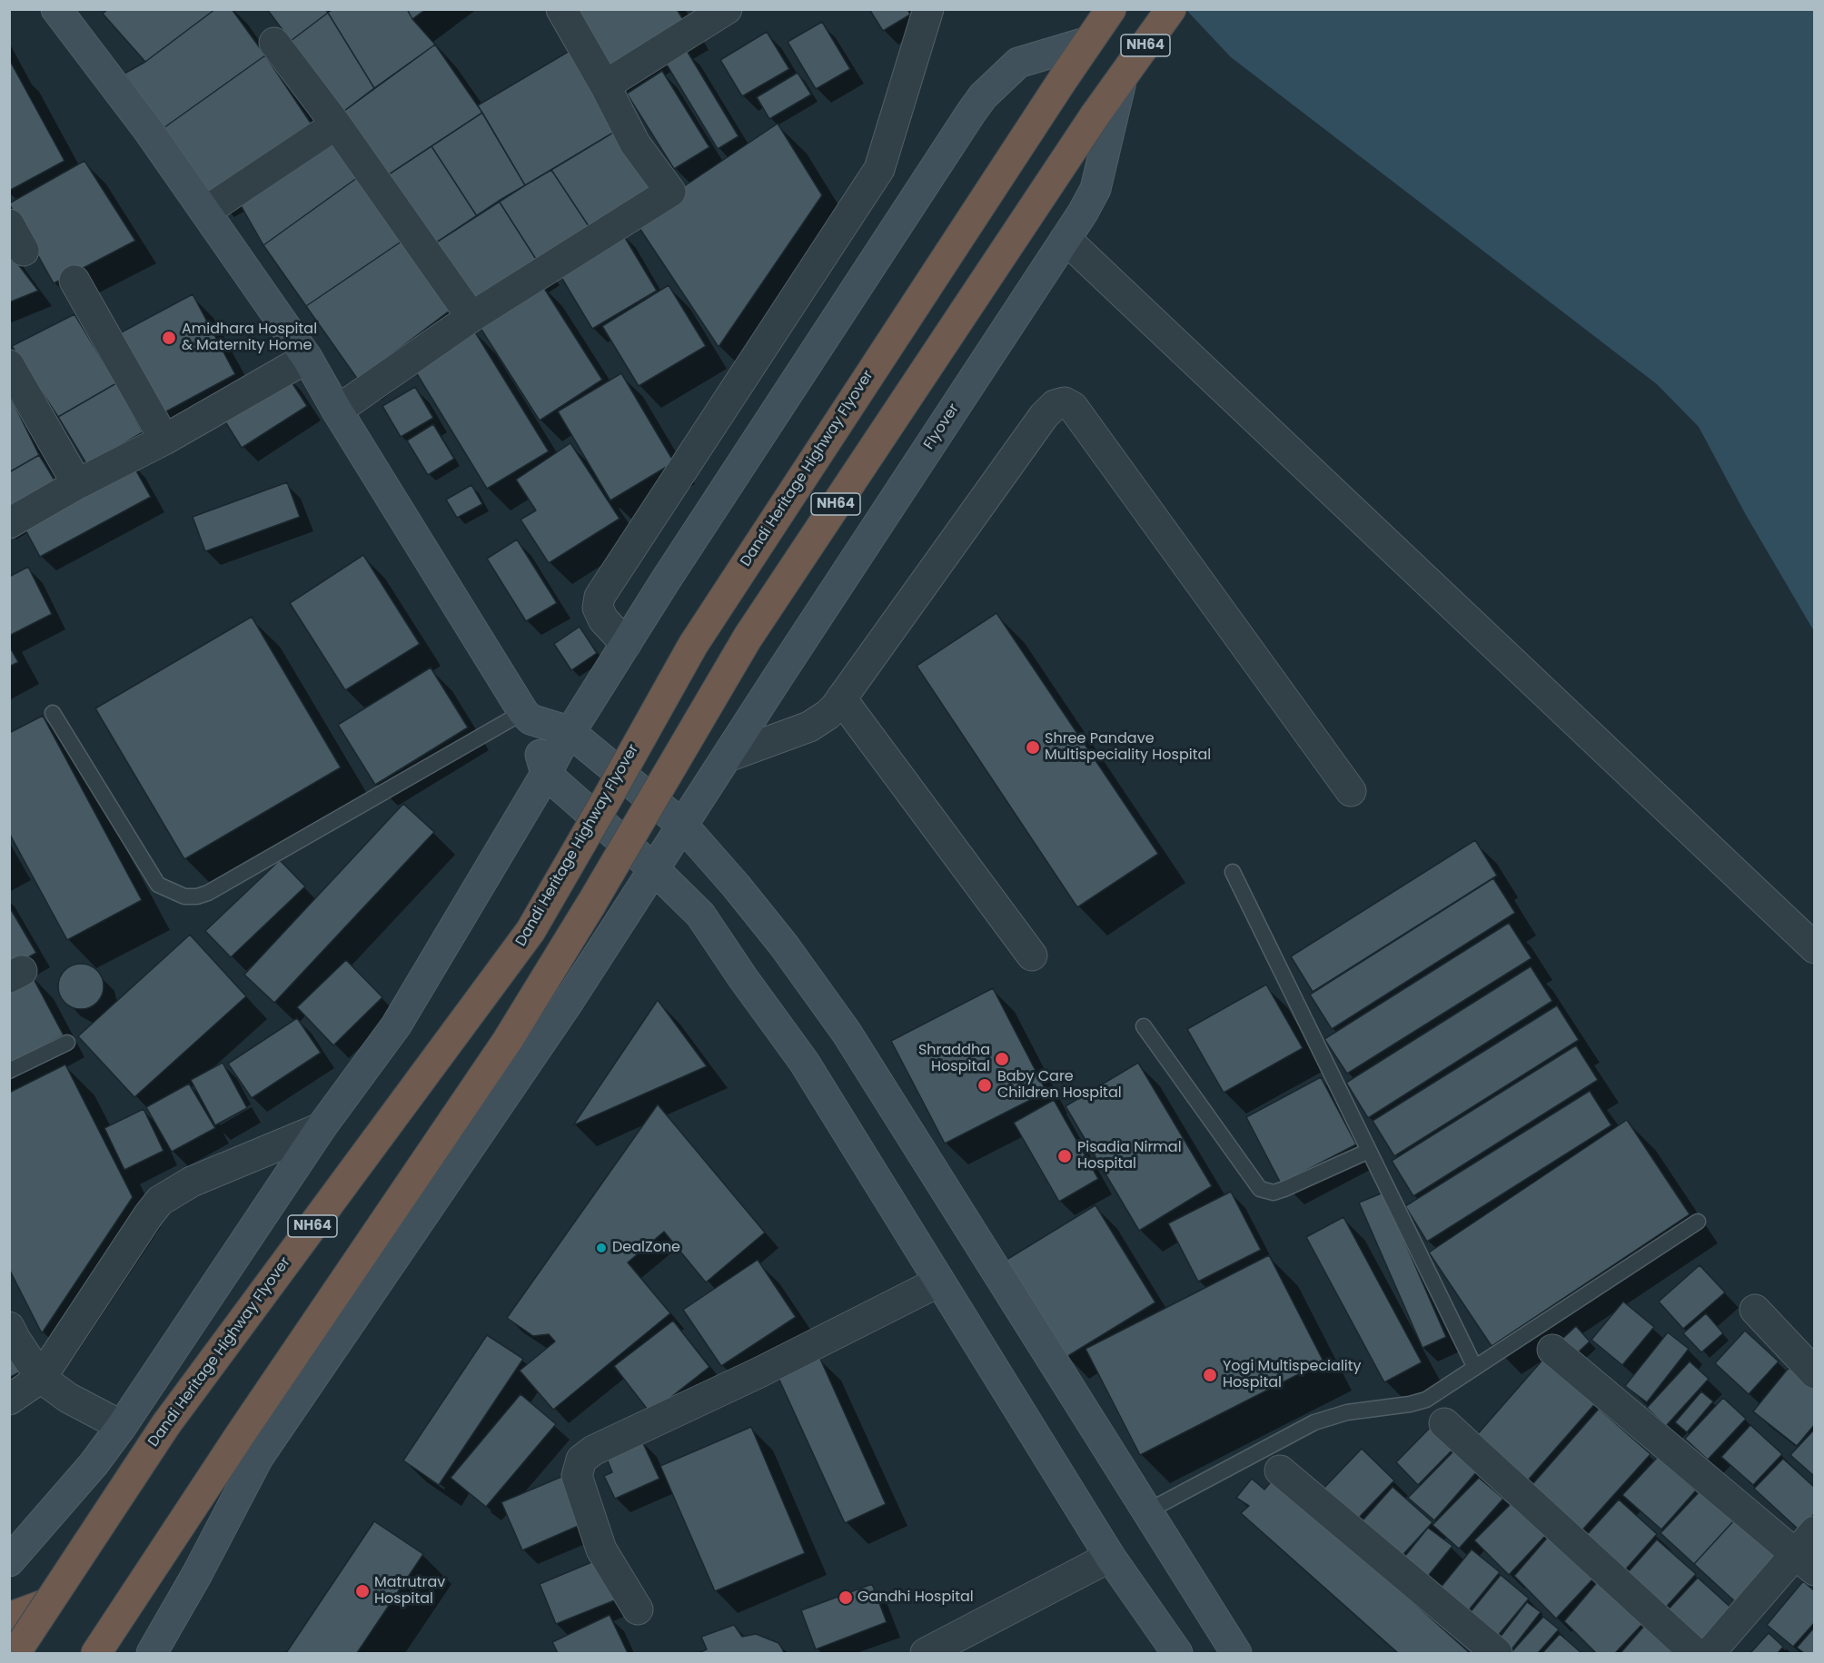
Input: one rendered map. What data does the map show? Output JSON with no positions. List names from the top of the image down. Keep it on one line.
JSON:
{"streets":{"highway":["NH64","Dandi Heritage Highway Flyover"],"street":["Flyover"]},"crossings":[["NH64","Flyover"],["NH64","Dandi Heritage Highway Flyover"]],"places":["Amidhara Hospital & Maternity Home","Shree Pandave Multispeciality Hospital","Shraddha Hospital","Baby Care Children Hospital","Pisadia Nirmal Hospital","DealZone","Yogi Multispeciality Hospital","Matrutrav Hospital","Gandhi Hospital"]}
